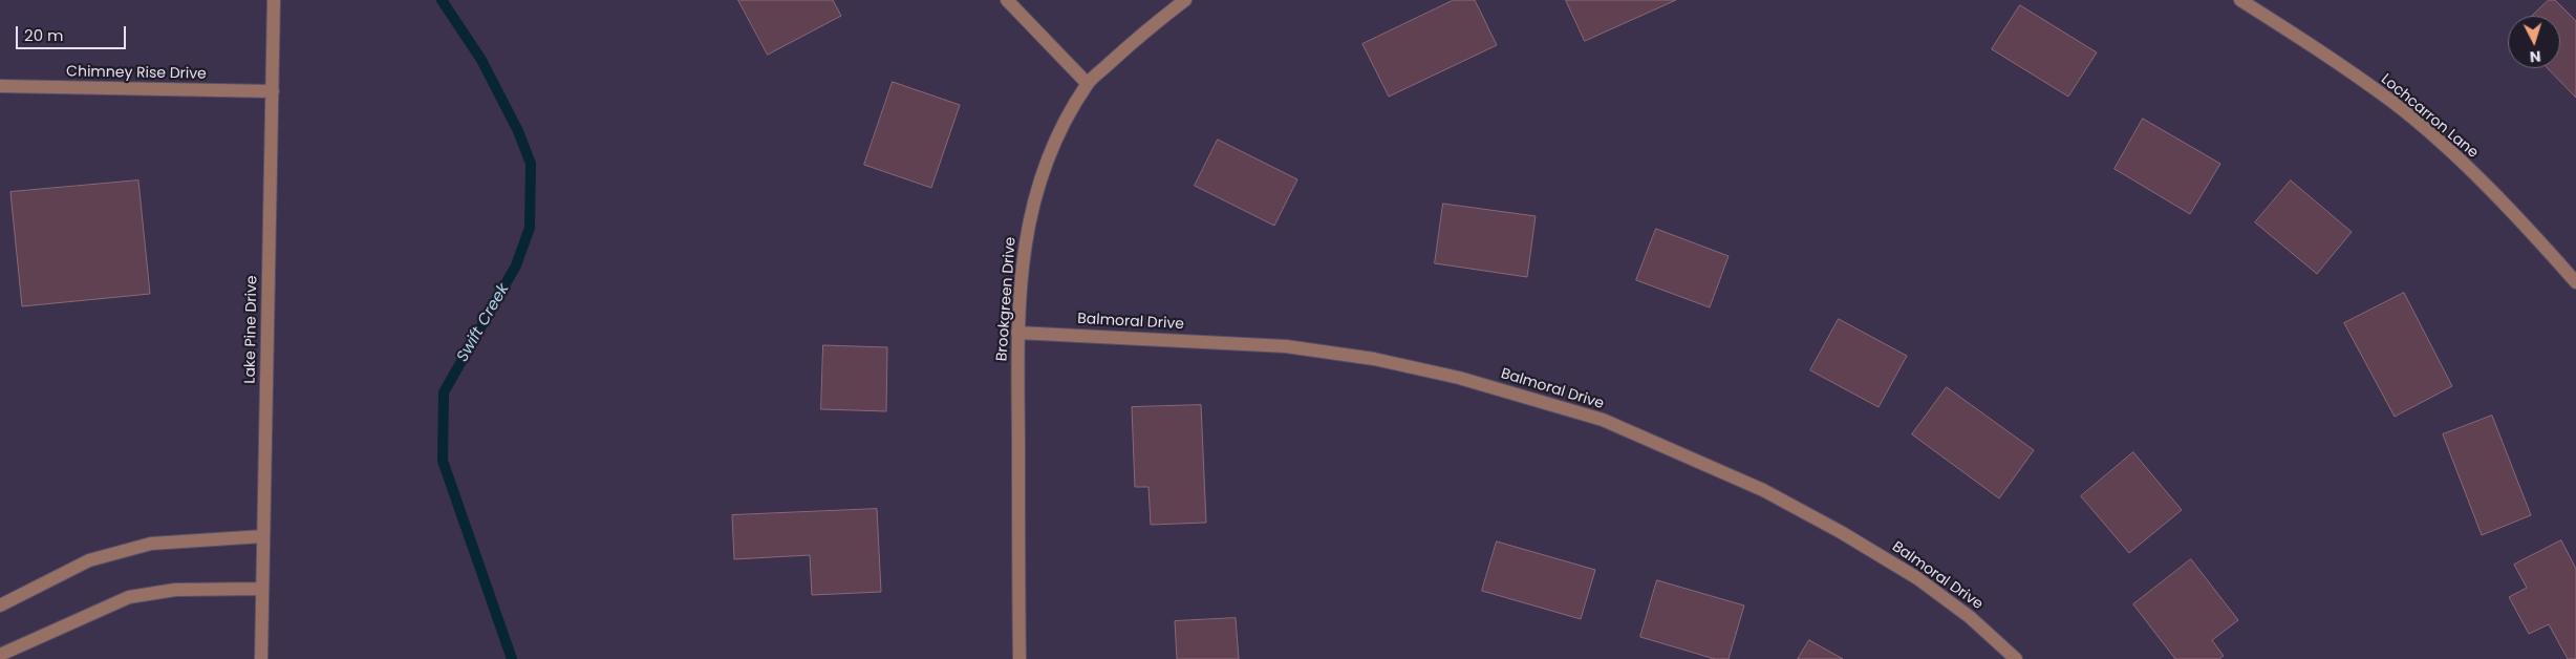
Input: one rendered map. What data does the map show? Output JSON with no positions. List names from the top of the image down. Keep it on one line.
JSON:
{"streets":{"street":["Chimney Rise Drive","Lochcarron Lane","Brookgreen Drive","Balmoral Drive","Lake Pine Drive"]},"crossings":[["Chimney Rise Drive","Lake Pine Drive"],["Brookgreen Drive","Balmoral Drive"]],"water":["Swift Creek"],"scale_bar":"20 m","north":"bottom"}
